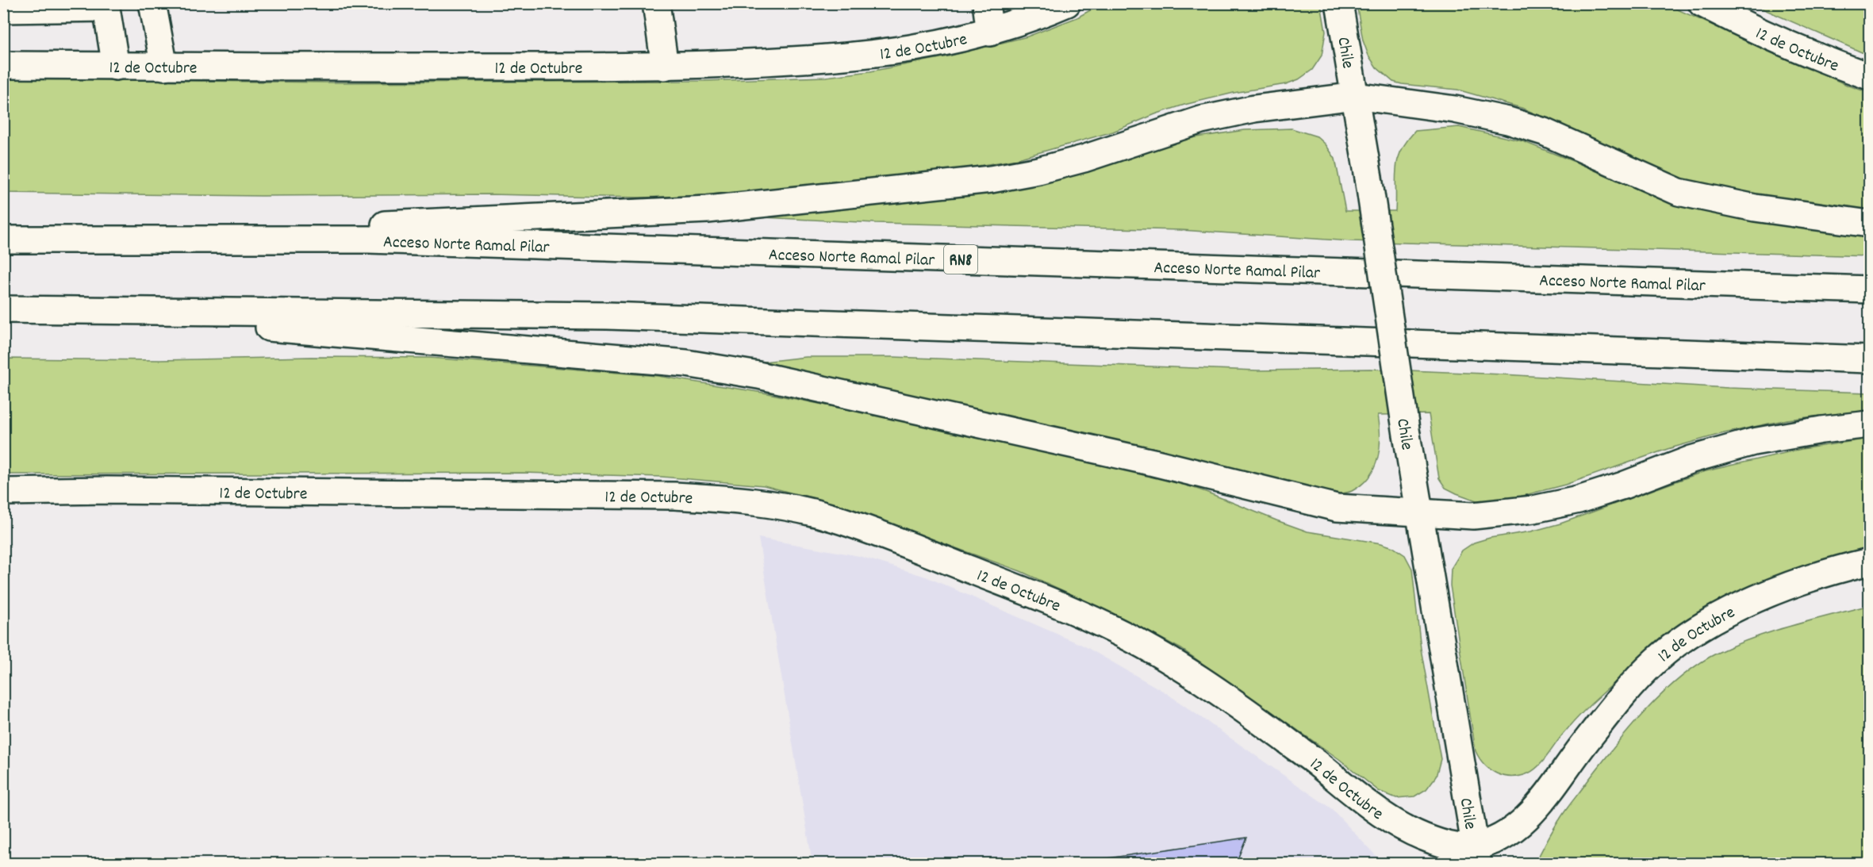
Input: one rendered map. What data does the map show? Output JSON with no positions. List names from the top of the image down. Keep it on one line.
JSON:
{"streets":{"main road":["12 de Octubre","Chile","Acceso Norte Ramal Pilar","RN8"]},"crossings":[["12 de Octubre","Chile"]]}
